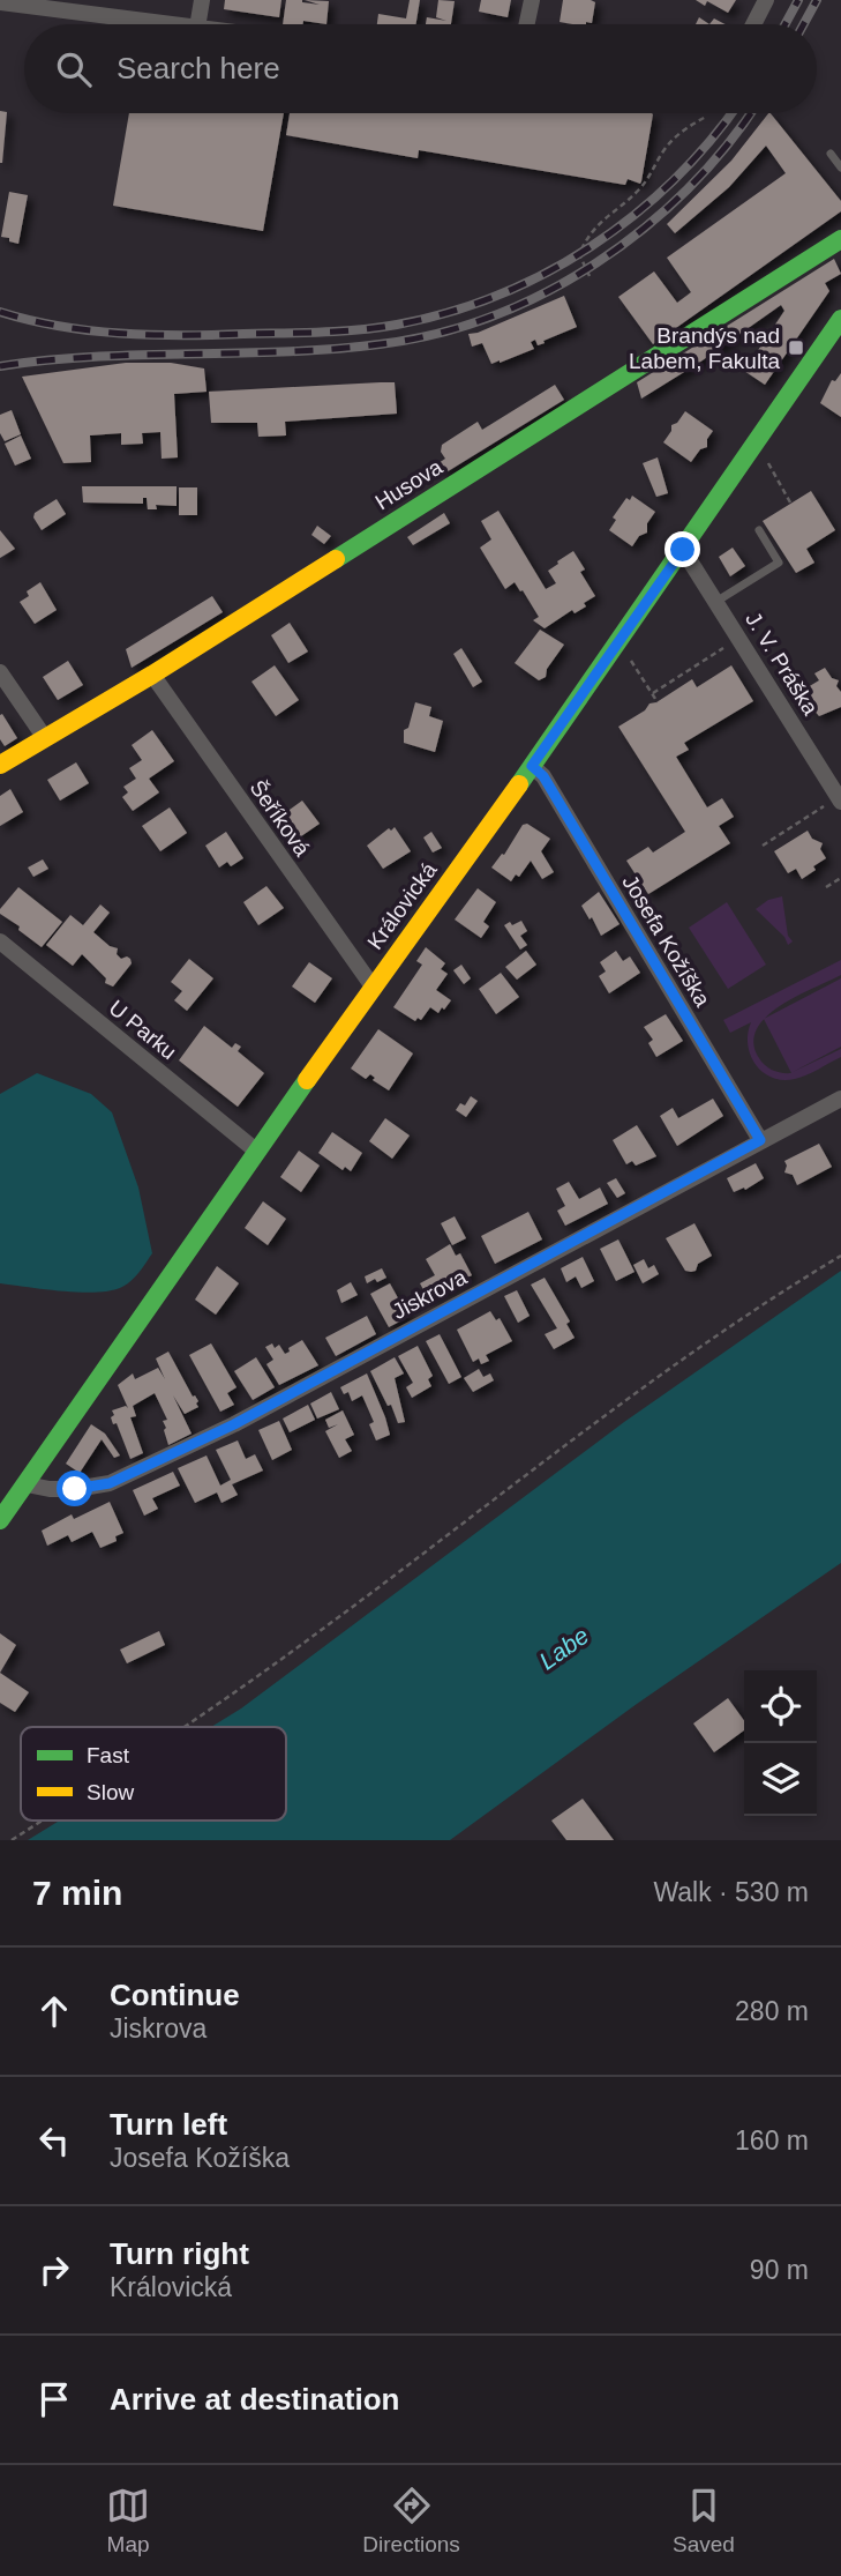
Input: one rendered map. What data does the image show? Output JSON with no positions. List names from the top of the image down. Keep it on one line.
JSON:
{"streets":{"main road":["Husova","Královická"],"street":["J. V. Práška","Šeříková","Josefa Kožíška","U Parku","Jiskrova"]},"crossings":[["Husova","Šeříková"],["J. V. Práška","Královická"],["Šeříková","Královická"],["Královická","Josefa Kožíška"],["Královická","U Parku"],["Královická","Jiskrova"],["Josefa Kožíška","Jiskrova"]],"water":["Labe"],"places":{"transit":["Brandýs nad Labem, Fakulta"]},"legend":["Fast","Slow"],"page":{"search":"Search here","heading":["7 min","Walk · 530 m"],"list":[["Continue","Jiskrova","280 m"],["Turn left","Josefa Kožíška","160 m"],["Turn right","Královická","90 m"],"Arrive at destination"],"nav":["Map","Directions","Saved"]}}
